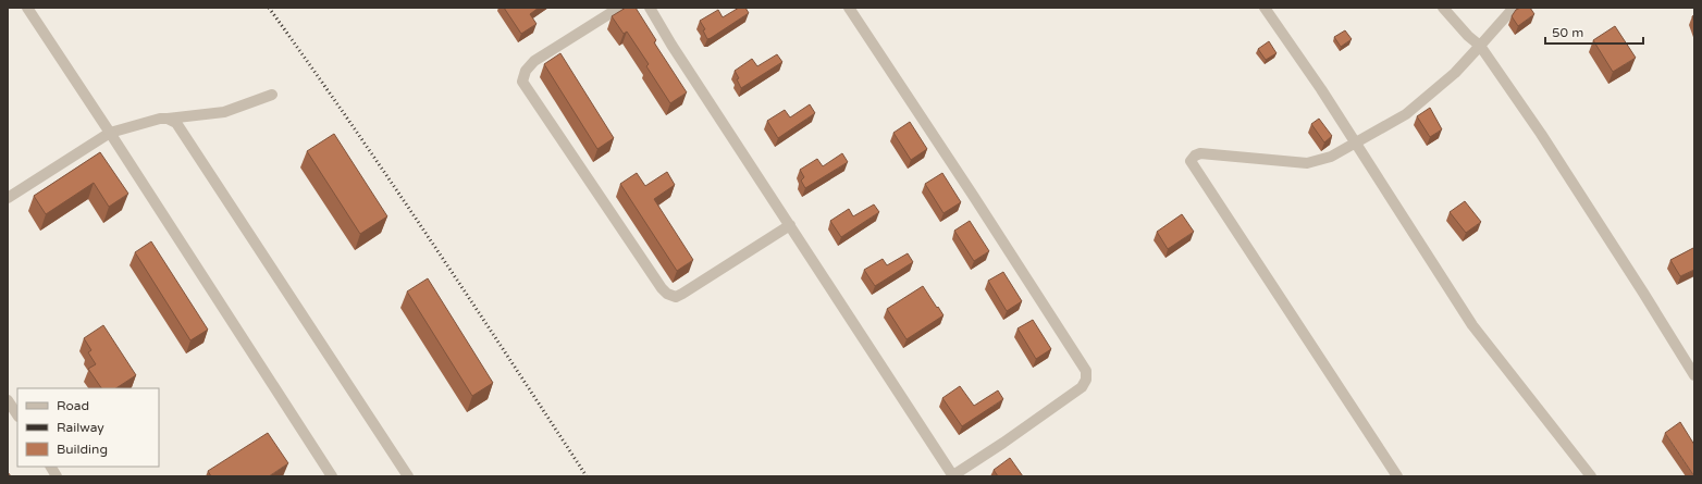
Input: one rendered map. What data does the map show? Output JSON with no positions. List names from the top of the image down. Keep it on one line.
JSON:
{"legend":["Road","Railway","Building"],"scale_bar":"50 m"}
